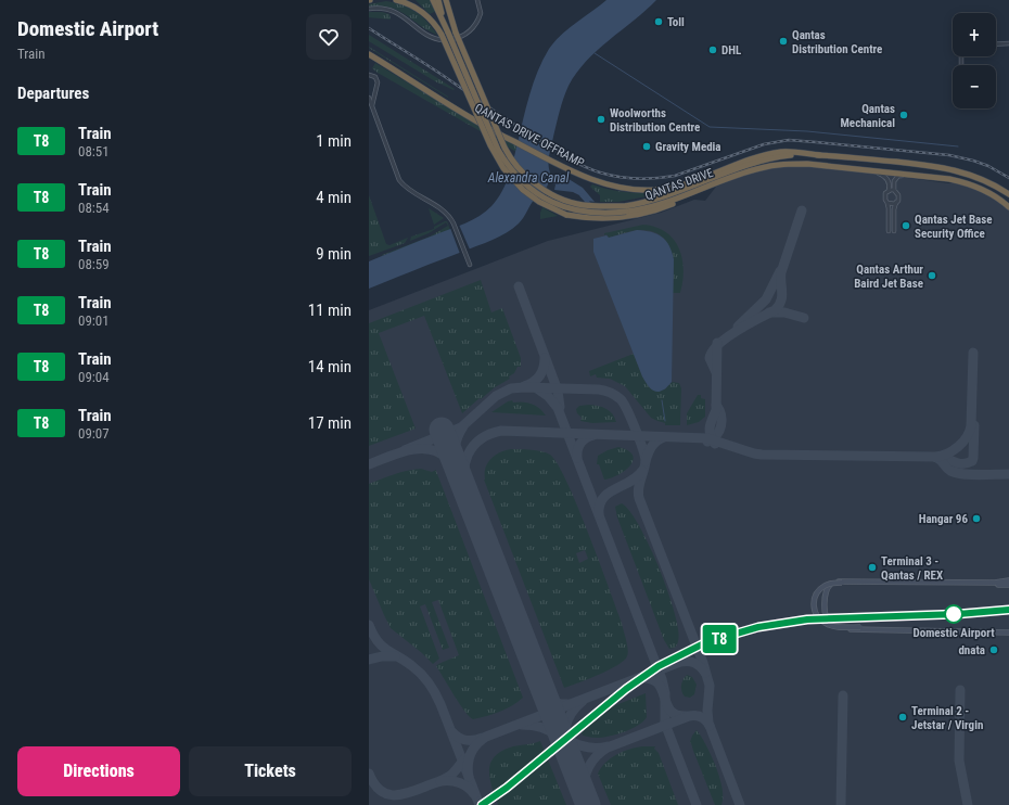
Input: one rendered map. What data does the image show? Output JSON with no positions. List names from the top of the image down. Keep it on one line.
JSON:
{"streets":{"highway":["QANTAS DRIVE OFFRAMP","QANTAS DRIVE"]},"crossings":[["QANTAS DRIVE OFFRAMP","QANTAS DRIVE"]],"water":["Alexandra Canal"],"places":["Toll","Qantas Distribution Centre","DHL","Qantas Mechanical","Woolworths Distribution Centre","Gravity Media","Qantas Jet Base Security Office","Qantas Arthur Baird Jet Base","Hangar 96","Terminal 3 - Qantas / REX","Domestic Airport","dnata","Terminal 2 - Jetstar / Virgin"],"page":{"heading":[["Domestic Airport","Train"],"Departures"],"on_map":"T8","map_buttons":["+","−"],"list":[{"mark":"T8","name":"Train","note":"08:51","value":"1 min"},{"mark":"T8","name":"Train","note":"08:54","value":"4 min"},{"mark":"T8","name":"Train","note":"08:59","value":"9 min"},{"mark":"T8","name":"Train","note":"09:01","value":"11 min"},{"mark":"T8","name":"Train","note":"09:04","value":"14 min"},{"mark":"T8","name":"Train","note":"09:07","value":"17 min"}],"buttons":["Directions","Tickets"]}}
